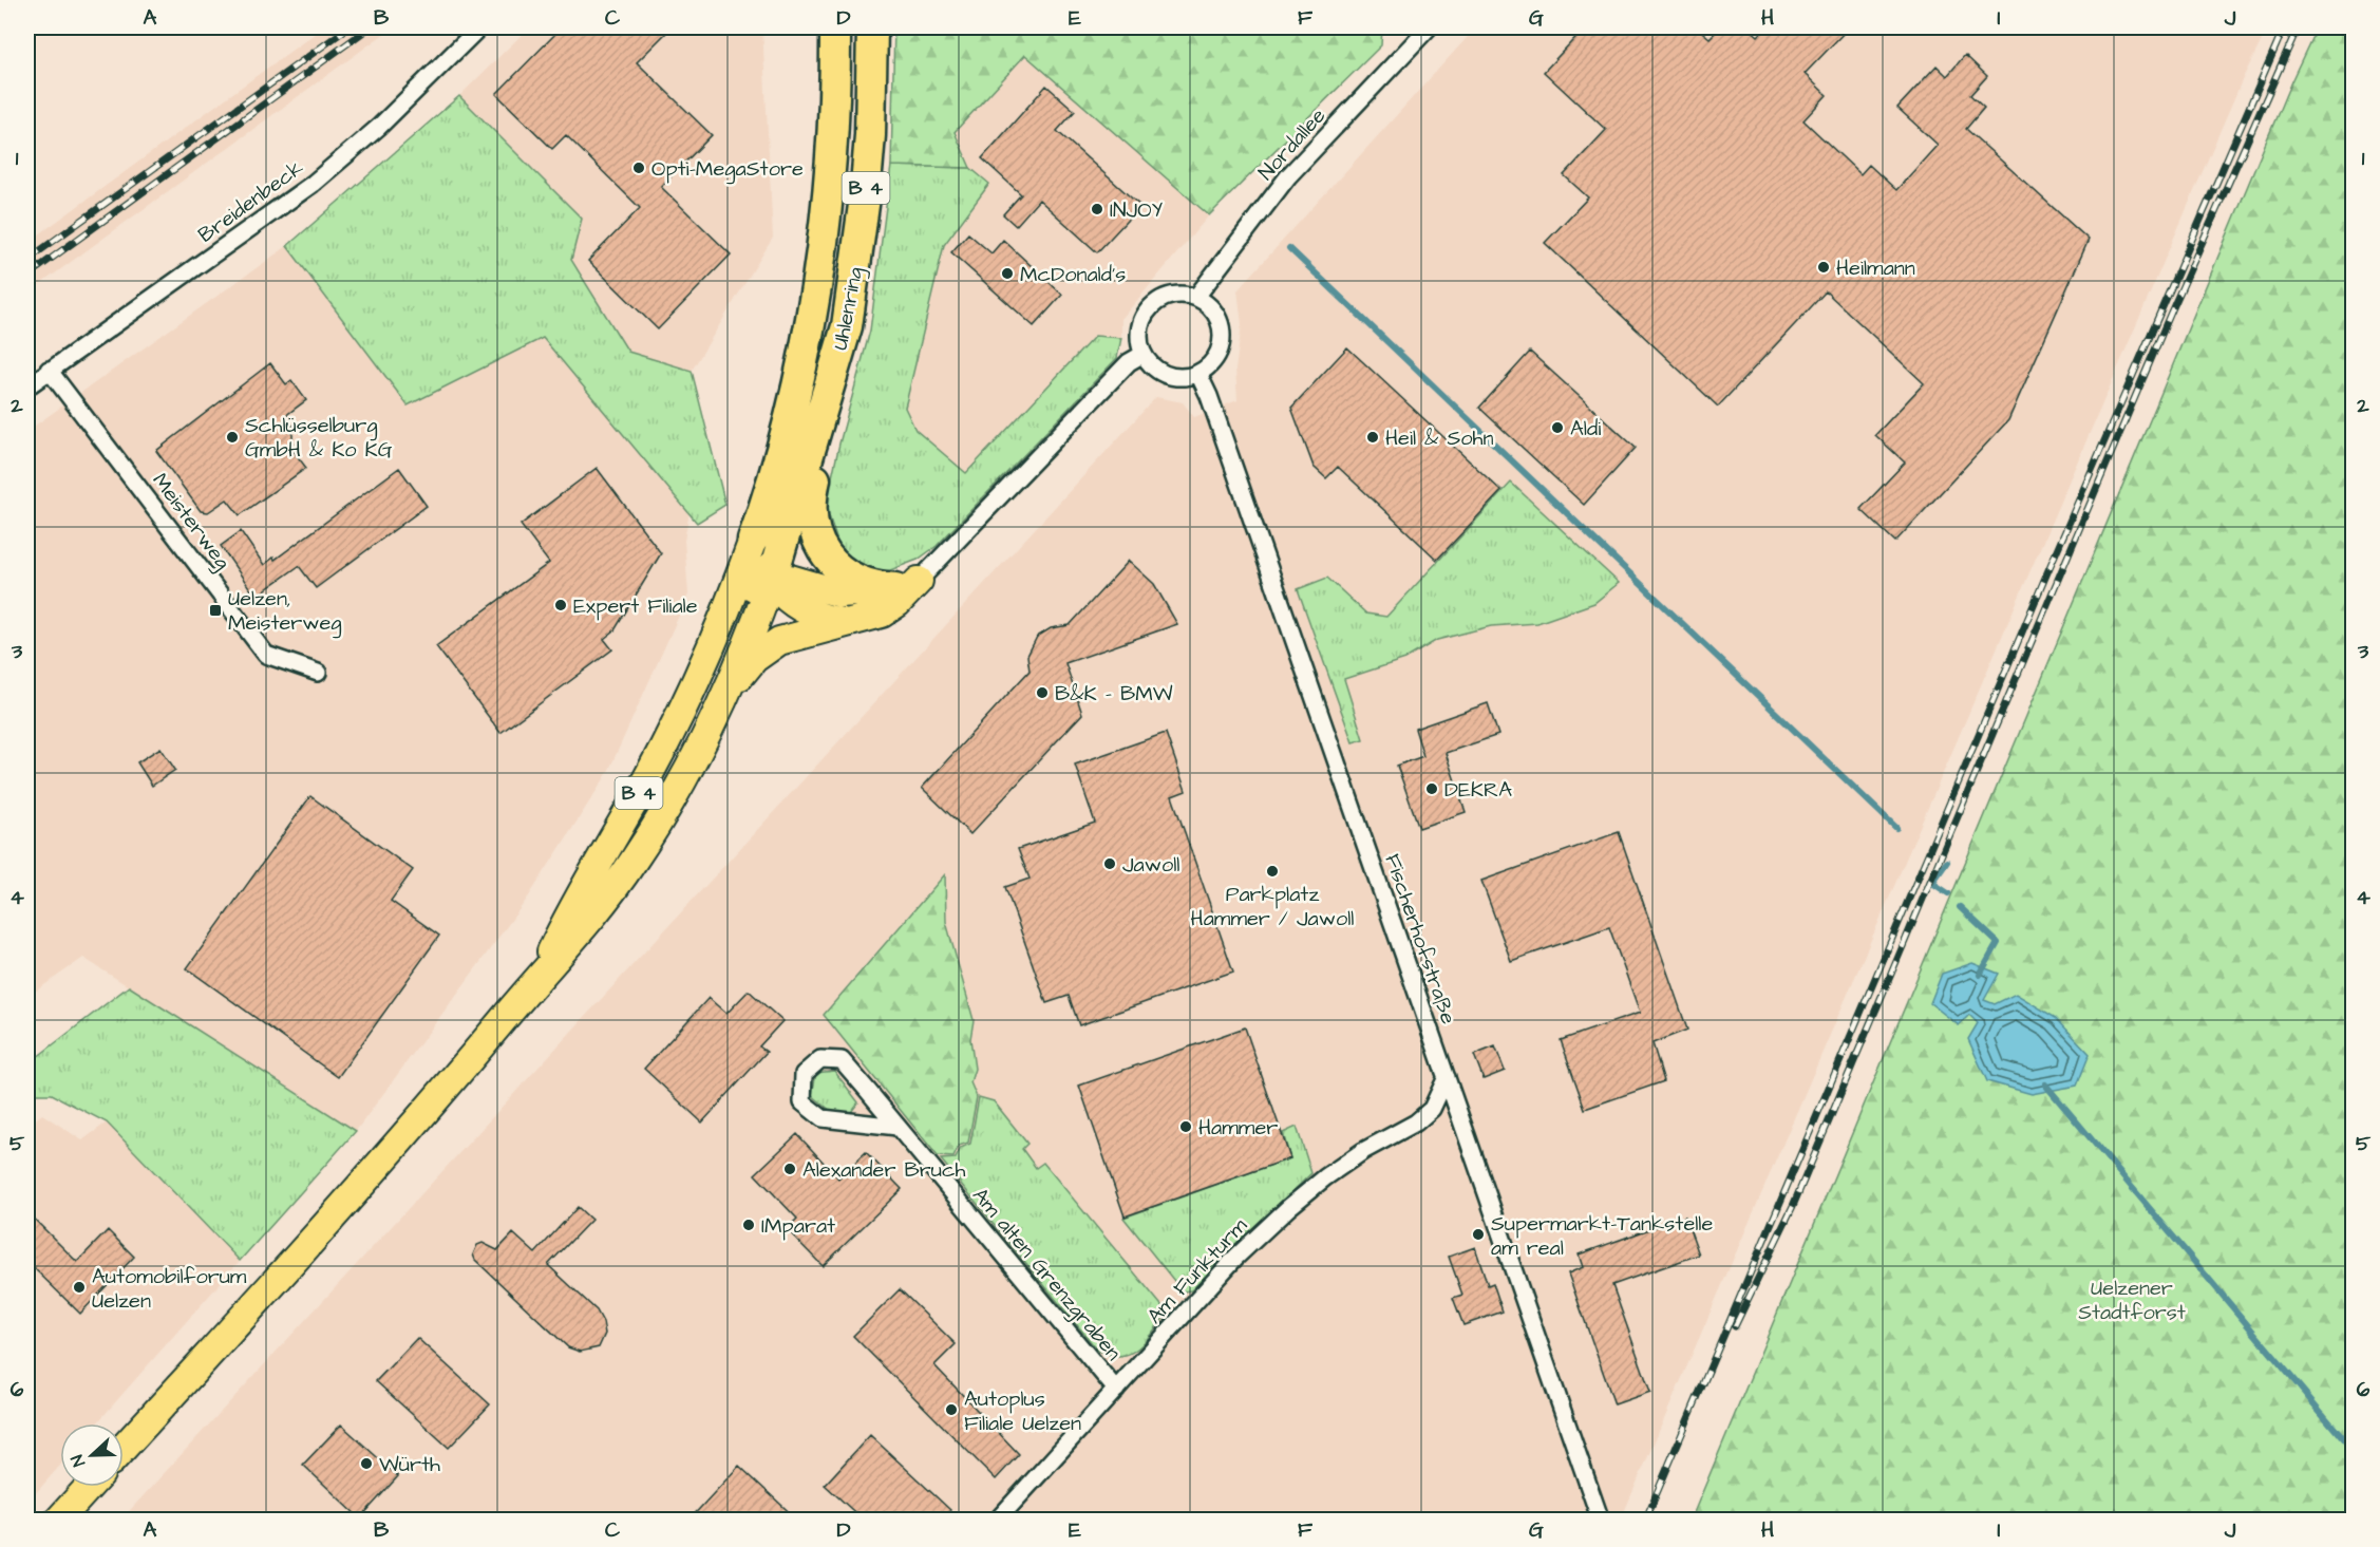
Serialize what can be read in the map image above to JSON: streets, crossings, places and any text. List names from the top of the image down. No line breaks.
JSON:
{"streets":{"highway":["B 4","Uhlenring"],"street":["Nordallee","Breidenbeck","Meisterweg","Fischerhofstraße","Am Funkturm","Am alten Grenzgraben"]},"crossings":[["Nordallee","Fischerhofstraße"],["B 4","Uhlenring"],["Breidenbeck","Meisterweg"],["Fischerhofstraße","Am Funkturm"],["Am Funkturm","Am alten Grenzgraben"]],"parks":["Uelzener Stadtforst"],"places":{"other":["Opti-MegaStore","INJOY","Heilmann","McDonald's","Aldi","Schlüsselburg GmbH & Ko KG","Heil & Sohn","Expert Filiale","B&K - BMW","DEKRA","Jawoll","Parkplatz Hammer / Jawoll","Hammer","Alexander Bruch","IMparat","Supermarkt-Tankstelle am real","Automobilforum Uelzen","Autoplus Filiale Uelzen","Würth"],"transit":["Uelzen, Meisterweg"]},"north":"left","grid":{"columns":["A","B","C","D","E","F","G","H","I","J"],"rows":["1","2","3","4","5","6"]}}
